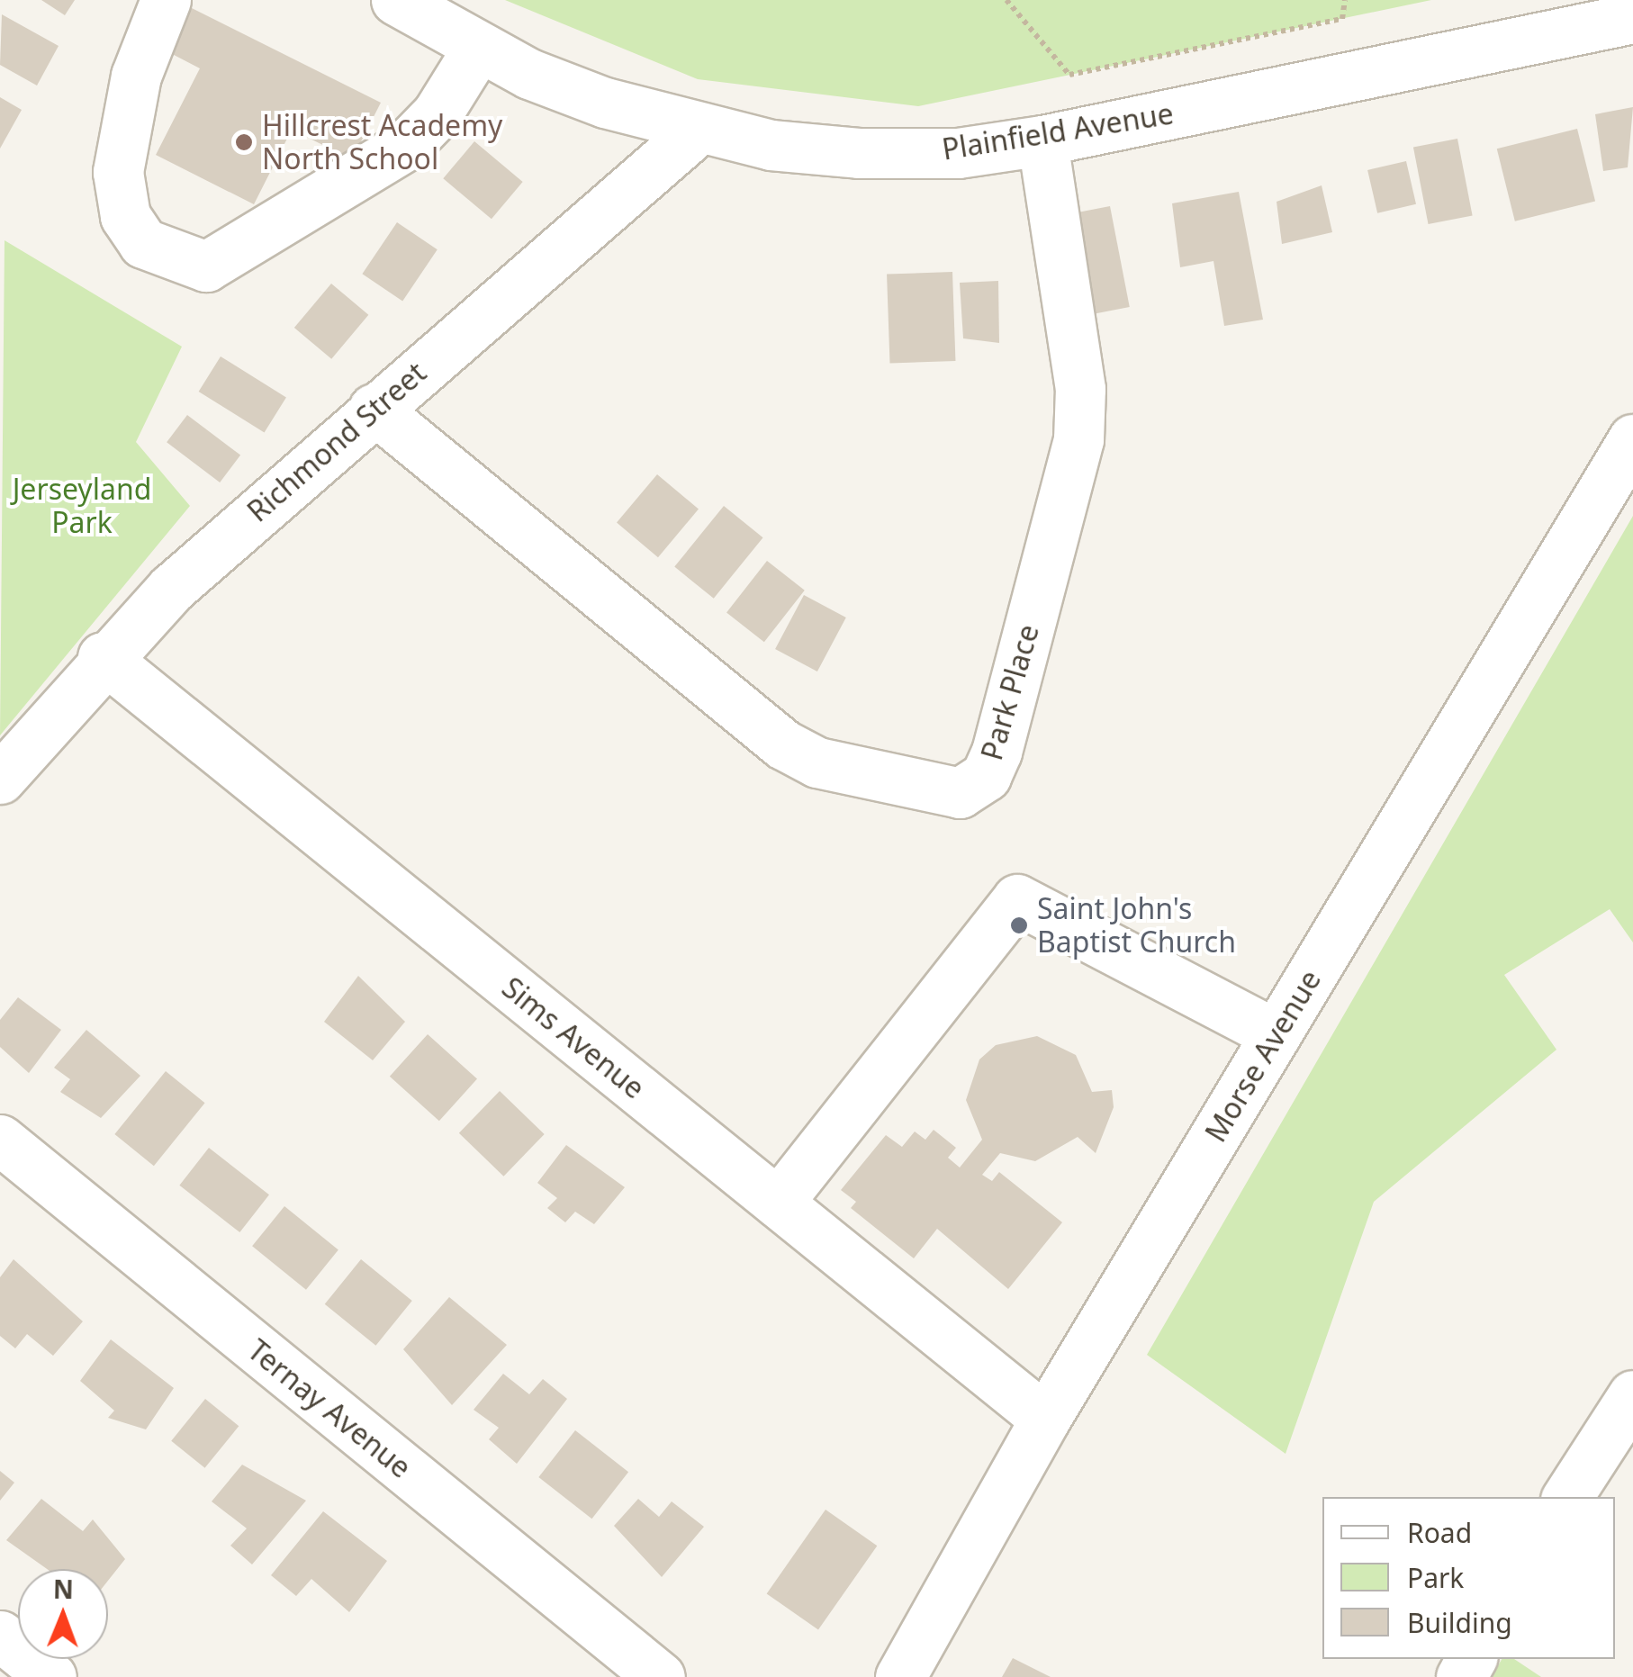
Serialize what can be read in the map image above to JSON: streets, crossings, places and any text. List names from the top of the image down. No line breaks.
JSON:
{"streets":{"street":["Plainfield Avenue","Richmond Street","Park Place","Sims Avenue","Morse Avenue","Ternay Avenue"]},"crossings":[["Plainfield Avenue","Richmond Street"],["Plainfield Avenue","Park Place"],["Richmond Street","Park Place"],["Richmond Street","Sims Avenue"],["Sims Avenue","Morse Avenue"]],"parks":["Jerseyland Park"],"places":["Hillcrest Academy North School","Saint John's Baptist Church"],"legend":["Road","Park","Building"],"north":"top"}
